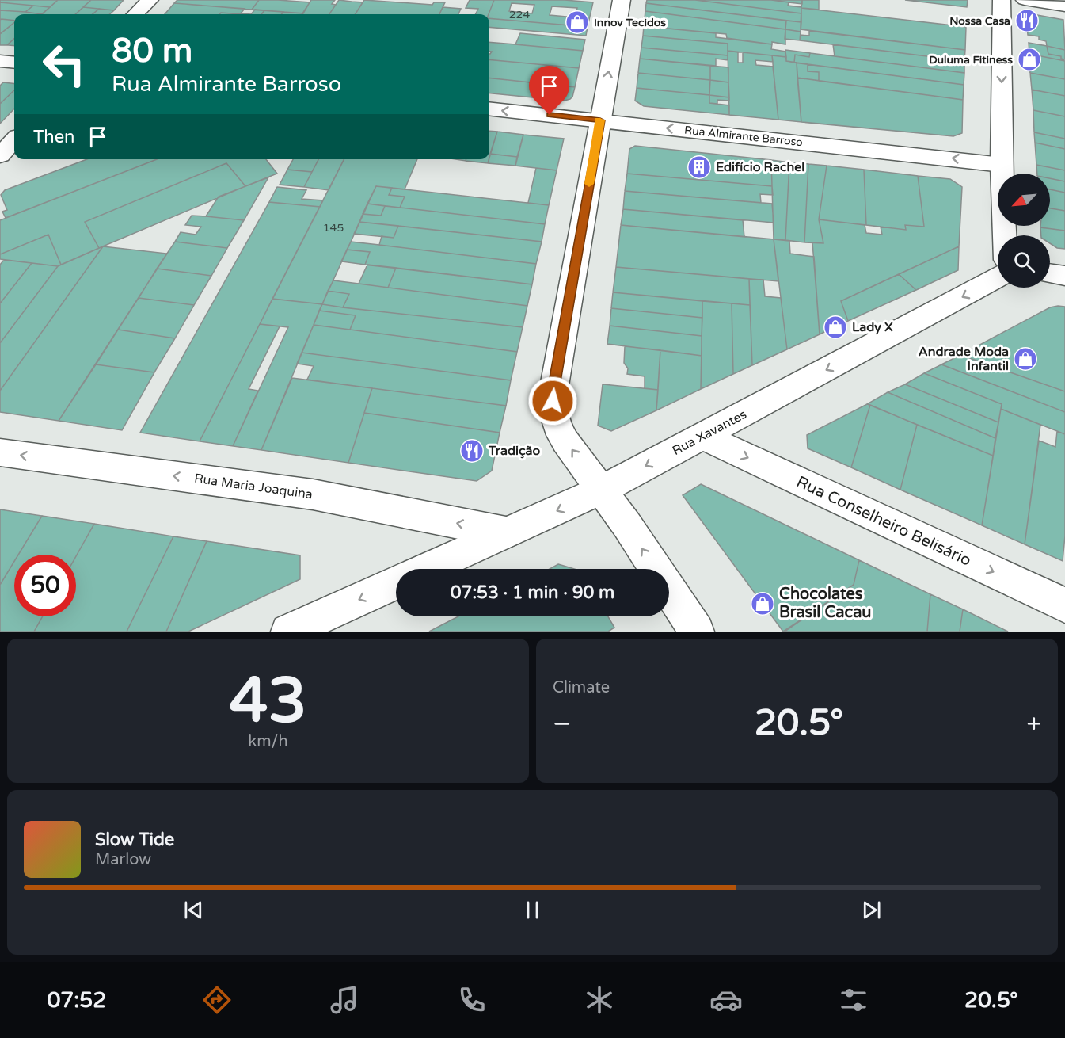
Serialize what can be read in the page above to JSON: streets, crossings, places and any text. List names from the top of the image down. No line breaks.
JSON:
{"streets":{"street":["Rua Almirante Barroso","Rua Xavantes","Rua Maria Joaquina","Rua Conselheiro Belisário"]},"crossings":[["Rua Xavantes","Rua Maria Joaquina"],["Rua Xavantes","Rua Conselheiro Belisário"]],"one_way":["Rua Almirante Barroso","Rua Xavantes","Rua Maria Joaquina","Rua Conselheiro Belisário"],"places":{"restaurant":["Nossa Casa","Tradição"],"shop":["Innov Tecidos","Duluma Fitiness","Lady X","Andrade Moda Infantil","Chocolates Brasil Cacau"],"building":["Edifício Rachel"]},"house_numbers":["224","145"],"north":"bottom left","page":{"turn":["80 m","Rua Almirante Barroso"],"then":"Then","limit":"50","trip":"07:53 · 1 min · 90 m","tile":[["43","km/h"],"Climate"],"heat":["−","20.5°","+"],"song":["Slow Tide","Marlow"],"tabs":["07:52","20.5°"]}}
